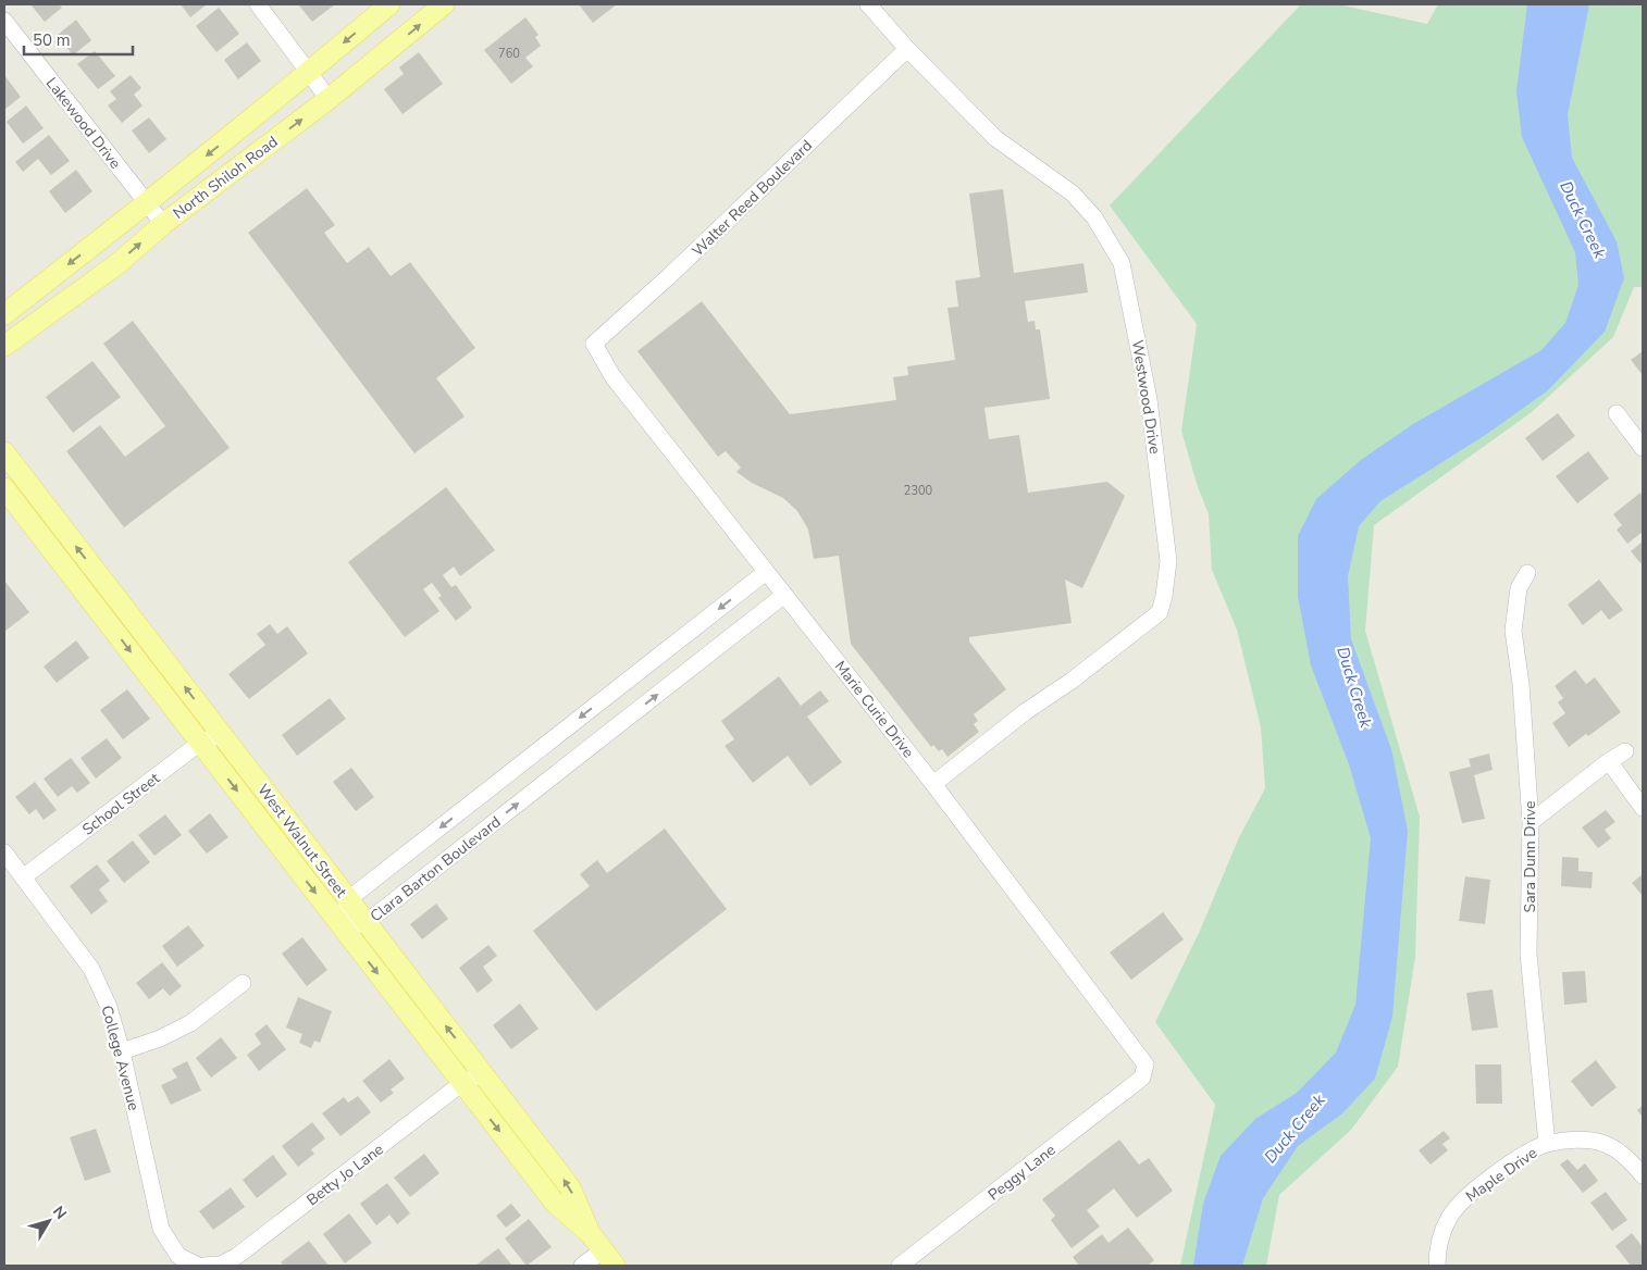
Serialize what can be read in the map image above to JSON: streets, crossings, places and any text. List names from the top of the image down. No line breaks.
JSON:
{"streets":{"main road":["North Shiloh Road","West Walnut Street"],"street":["Lakewood Drive","Walter Reed Boulevard","Westwood Drive","Marie Curie Drive","School Street","Sara Dunn Drive","Clara Barton Boulevard","College Avenue","Peggy Lane","Betty Jo Lane","Maple Drive"]},"crossings":[["Lakewood Drive","North Shiloh Road"],["Walter Reed Boulevard","Westwood Drive"],["Walter Reed Boulevard","Marie Curie Drive"],["Westwood Drive","Marie Curie Drive"],["Marie Curie Drive","Clara Barton Boulevard"],["Marie Curie Drive","Peggy Lane"],["School Street","West Walnut Street"],["School Street","College Avenue"],["West Walnut Street","Clara Barton Boulevard"],["West Walnut Street","Betty Jo Lane"],["Sara Dunn Drive","Maple Drive"]],"water":["Duck Creek"],"house_numbers":["760","2300"],"scale_bar":"50 m","north":"top right"}
